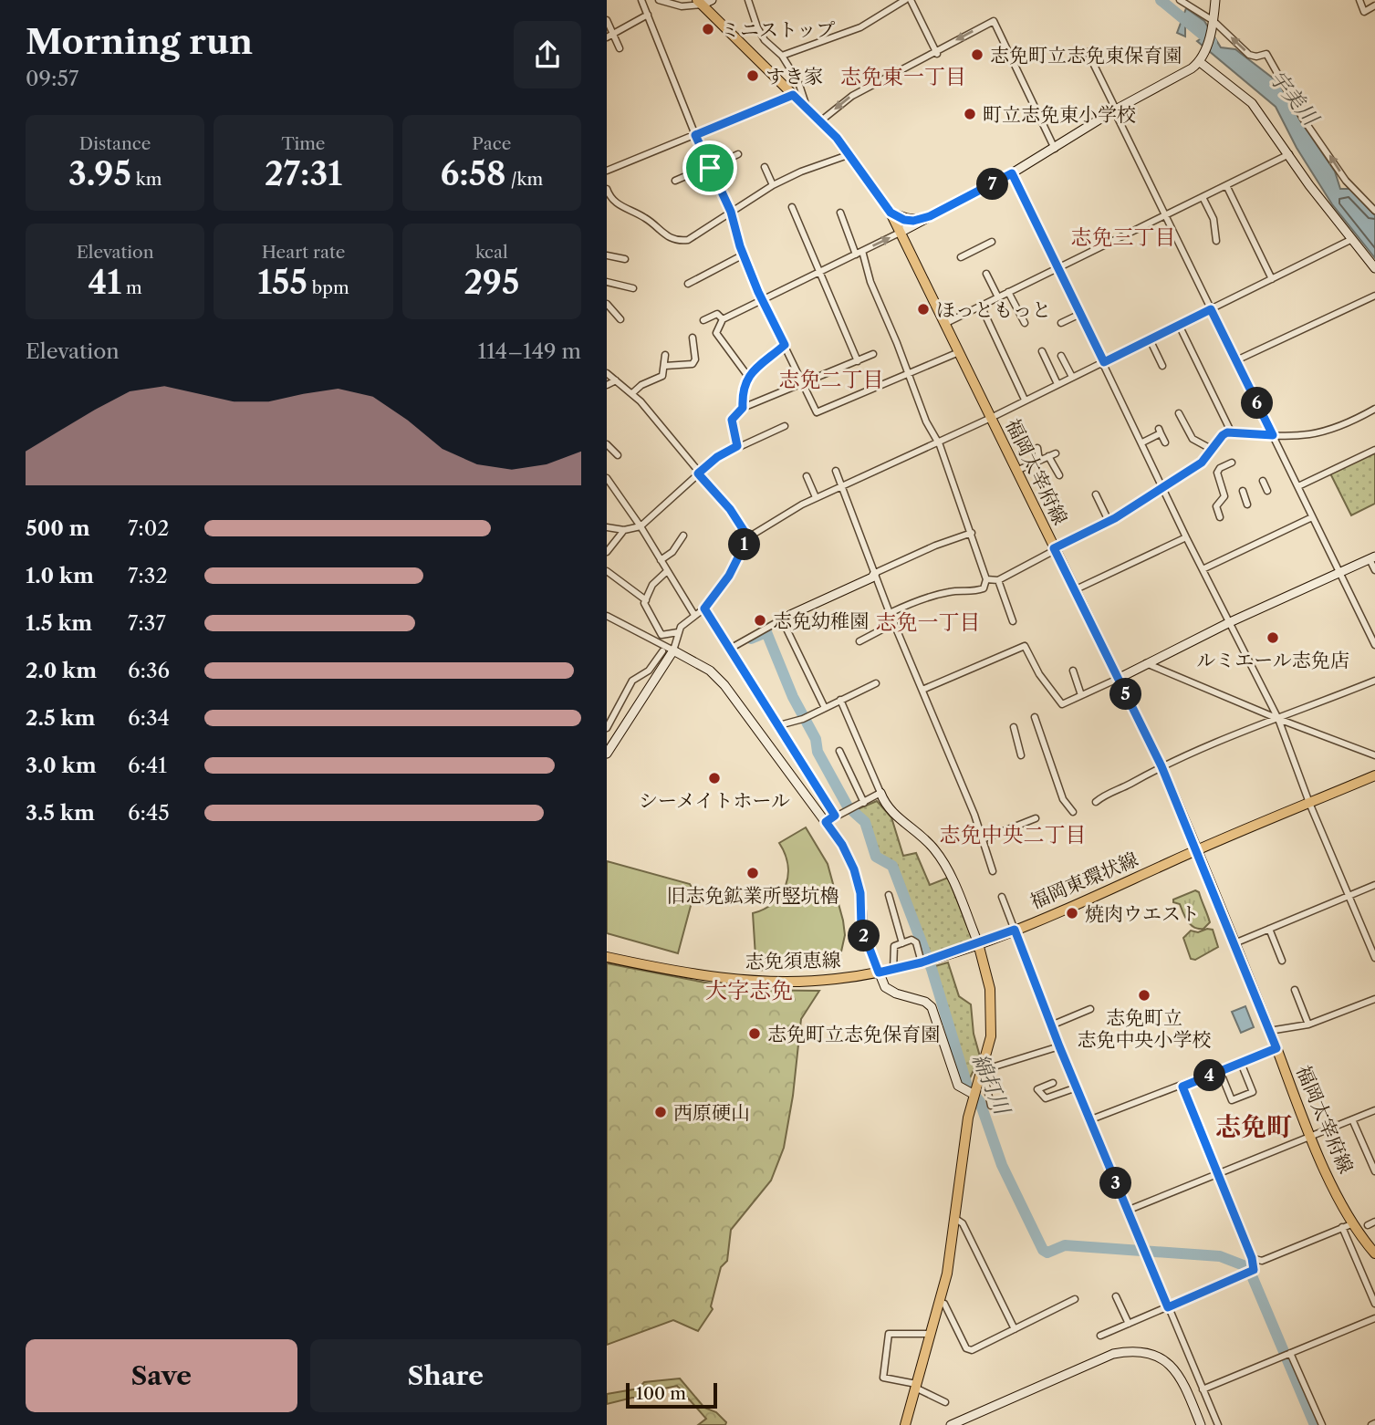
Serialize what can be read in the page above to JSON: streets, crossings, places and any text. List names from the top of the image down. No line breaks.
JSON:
{"streets":{"main road":["福岡太宰府線","福岡東環状線","志免須恵線"]},"crossings":[["福岡太宰府線","福岡東環状線"],["福岡東環状線","志免須恵線"]],"districts":["志免東一丁目","志免三丁目","志免二丁目","志免一丁目","志免中央二丁目","大字志免","志免町"],"water":["宇美川","綿打川"],"places":["ミニストップ","志免町立志免東保育園","すき家","町立志免東小学校","ほっともっと","志免幼稚園","ルミエール志免店","シーメイトホール","旧志免鉱業所竪坑櫓","焼肉ウエスト","志免町立 志免中央小学校","志免町立志免保育園","西原硬山"],"scale_bar":"100 m","page":{"heading":["Morning run","09:57"],"stats":[["Distance","3.95 km"],["Time","27:31"],["Pace","6:58 /km"],["Elevation","41 m"],["Heart rate","155 bpm"],["kcal","295"]],"pins":["7","6","1","5","2","4","3"],"chart":["Elevation","114–149 m"],"list":[{"name":"500 m","note":"7:02"},{"name":"1.0 km","note":"7:32"},{"name":"1.5 km","note":"7:37"},{"name":"2.0 km","note":"6:36"},{"name":"2.5 km","note":"6:34"},{"name":"3.0 km","note":"6:41"},{"name":"3.5 km","note":"6:45"}],"buttons":["Save","Share"],"scale":"100 m"}}
